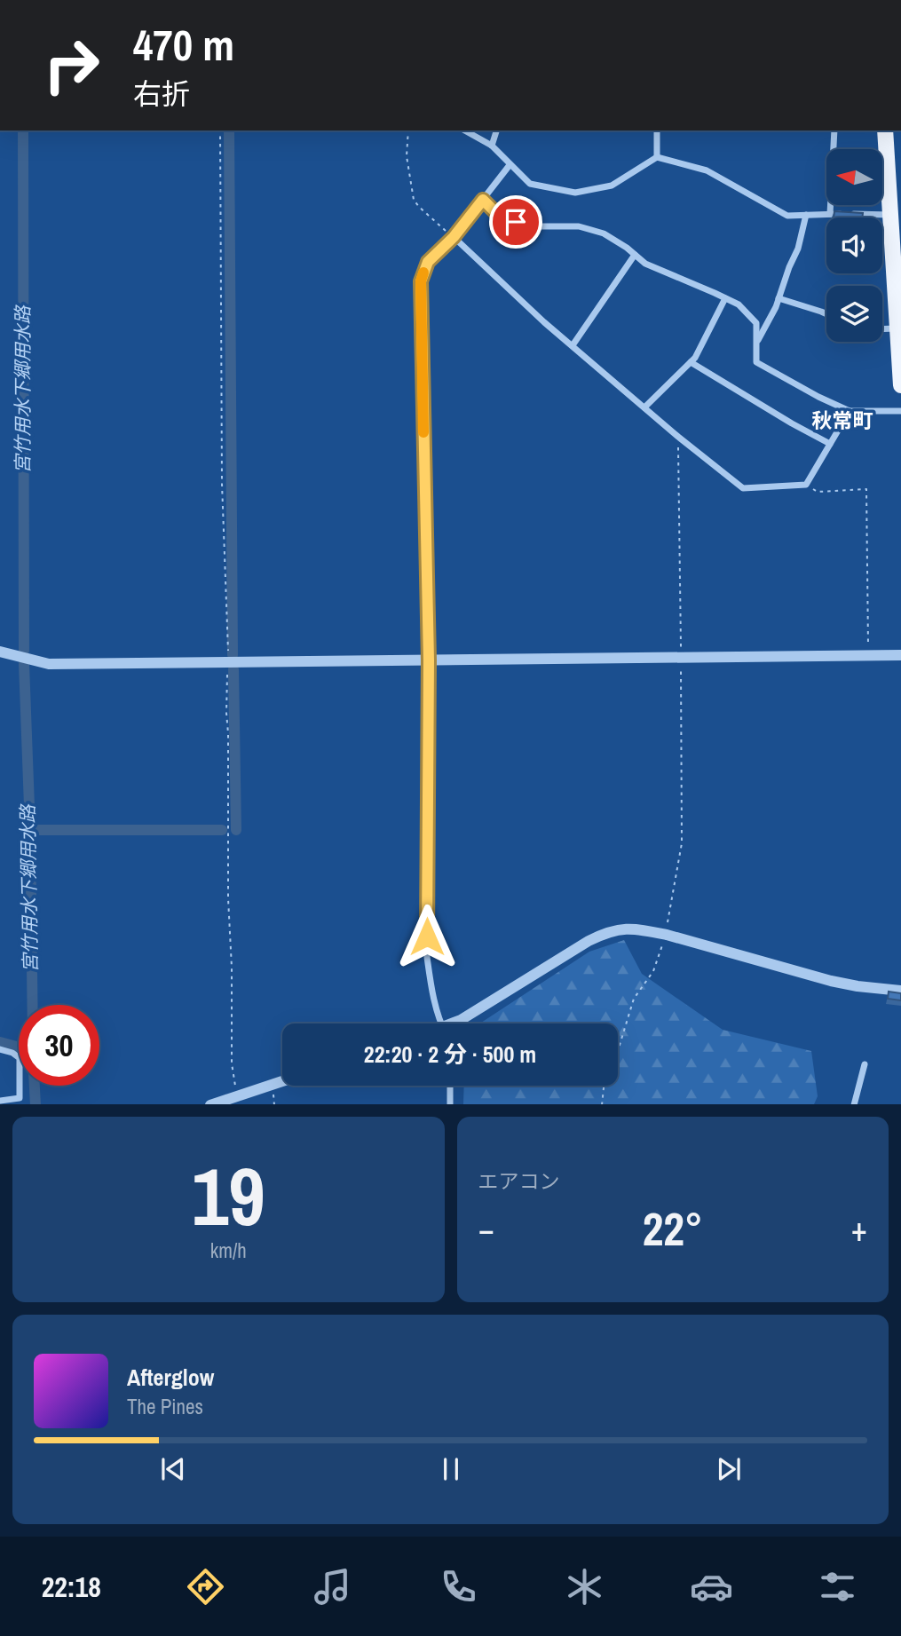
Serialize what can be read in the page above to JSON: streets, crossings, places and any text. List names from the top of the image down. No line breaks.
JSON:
{"districts":["秋常町"],"water":["宮竹用水下郷用水路"],"north":"left","page":{"turn":["470 m","右折"],"limit":"30","trip":"22:20 · 2 分 · 500 m","tile":[["19","km/h"],"エアコン"],"heat":["−","22°","+"],"song":["Afterglow","The Pines"],"tabs":"22:18"}}
